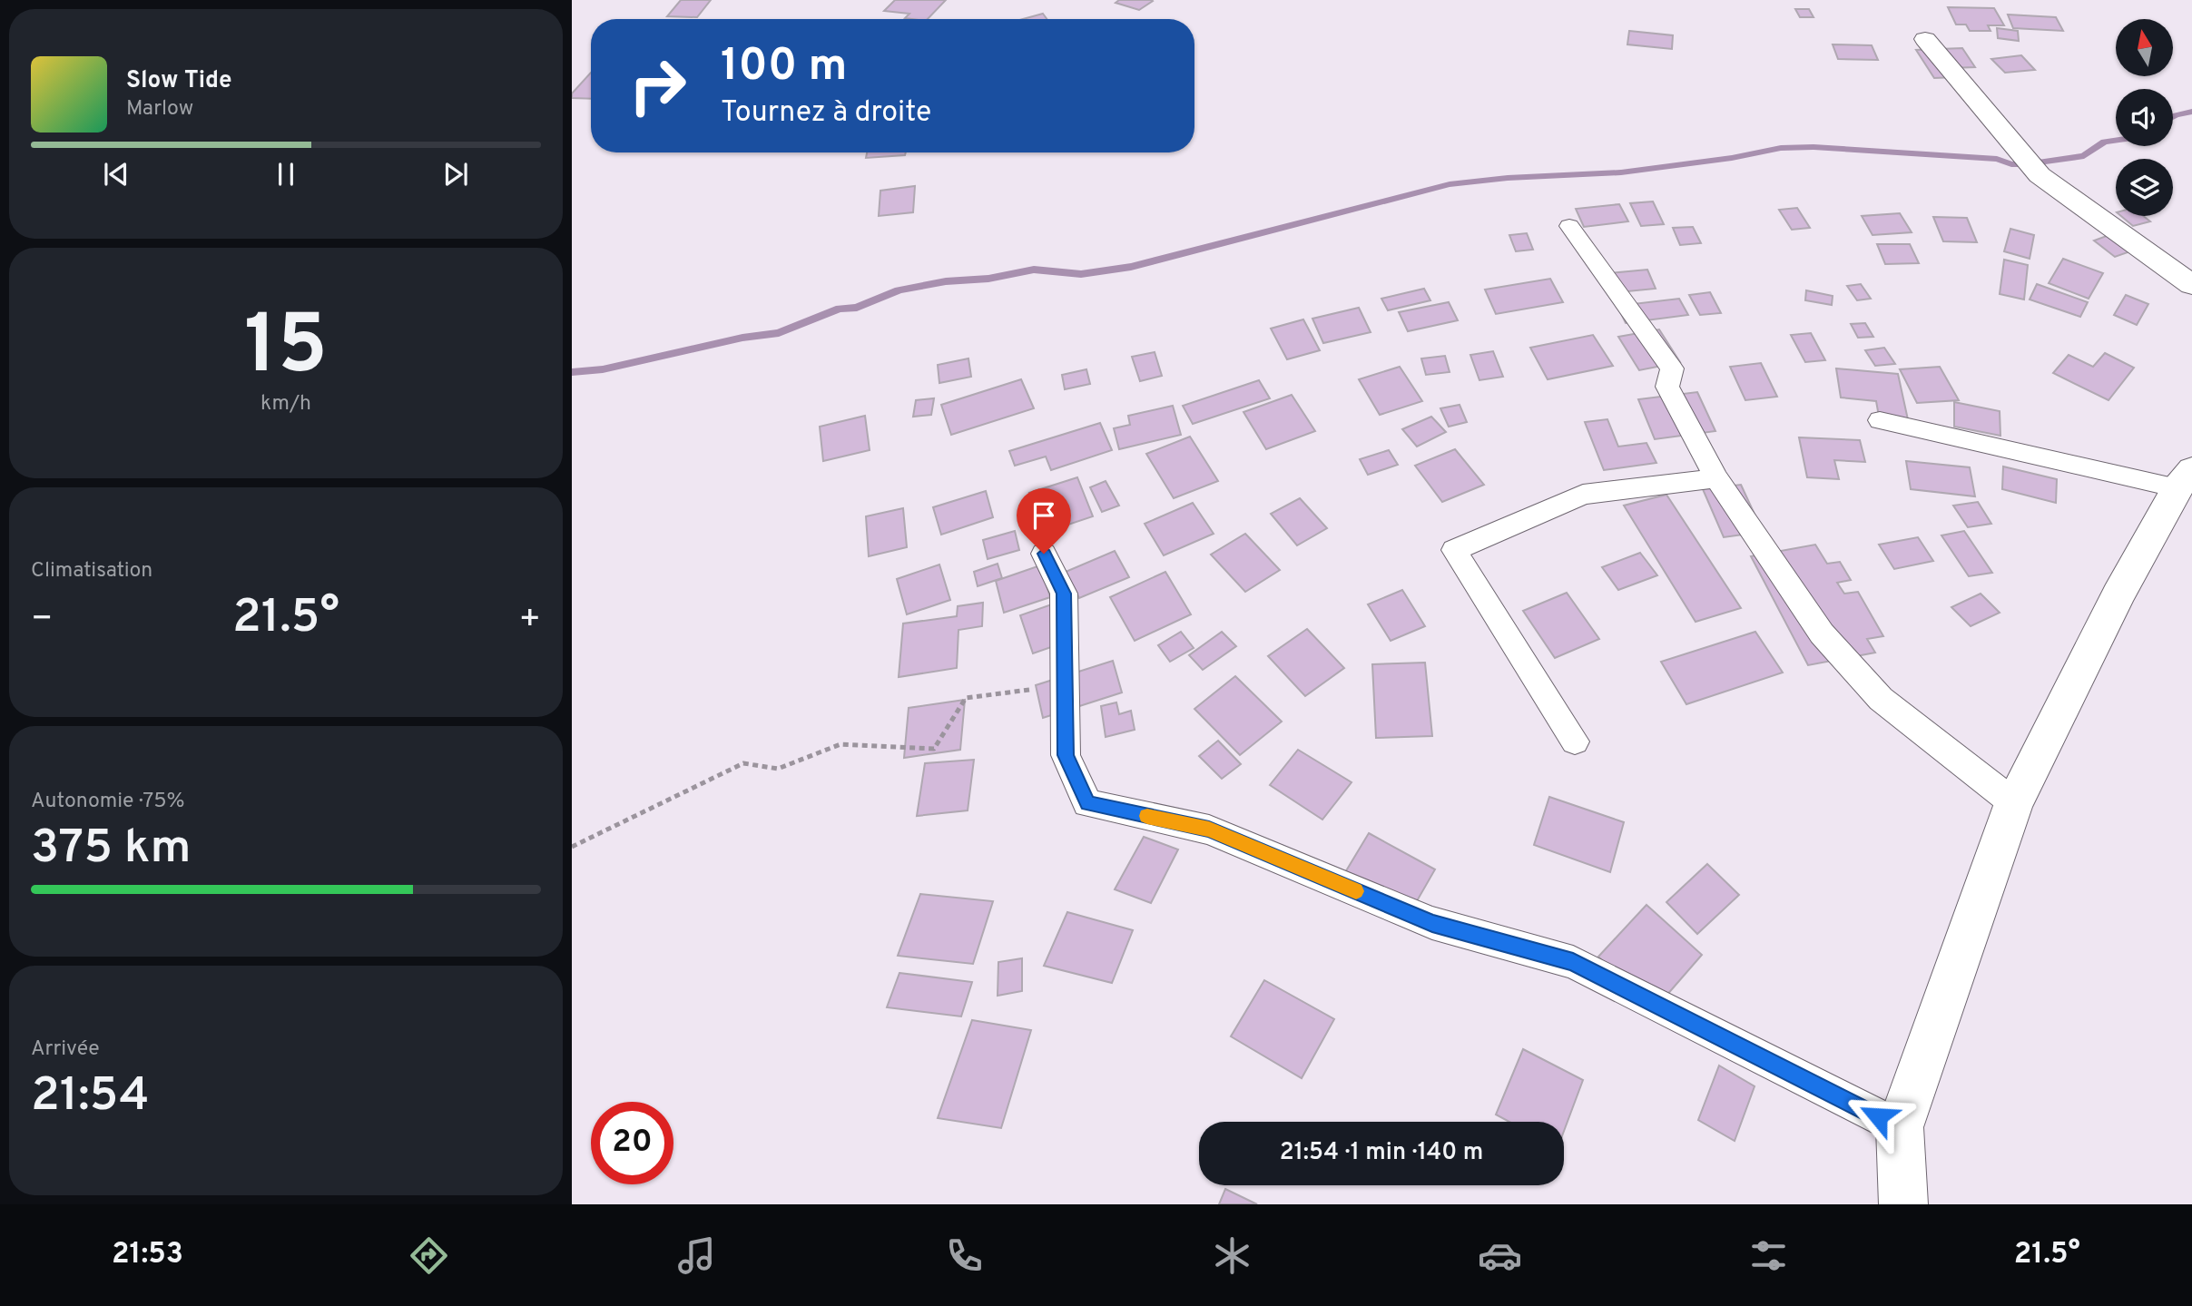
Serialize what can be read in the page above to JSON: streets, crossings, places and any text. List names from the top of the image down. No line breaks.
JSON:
{"north":"top","page":{"turn":["100 m","Tournez à droite"],"song":["Slow Tide","Marlow"],"tile":[["15","km/h"],"Climatisation",["Autonomie · 75%","375 km"],["Arrivée","21:54"]],"heat":["−","21.5°","+"],"limit":"20","trip":"21:54 · 1 min · 140 m","tabs":["21:53","21.5°"]}}
